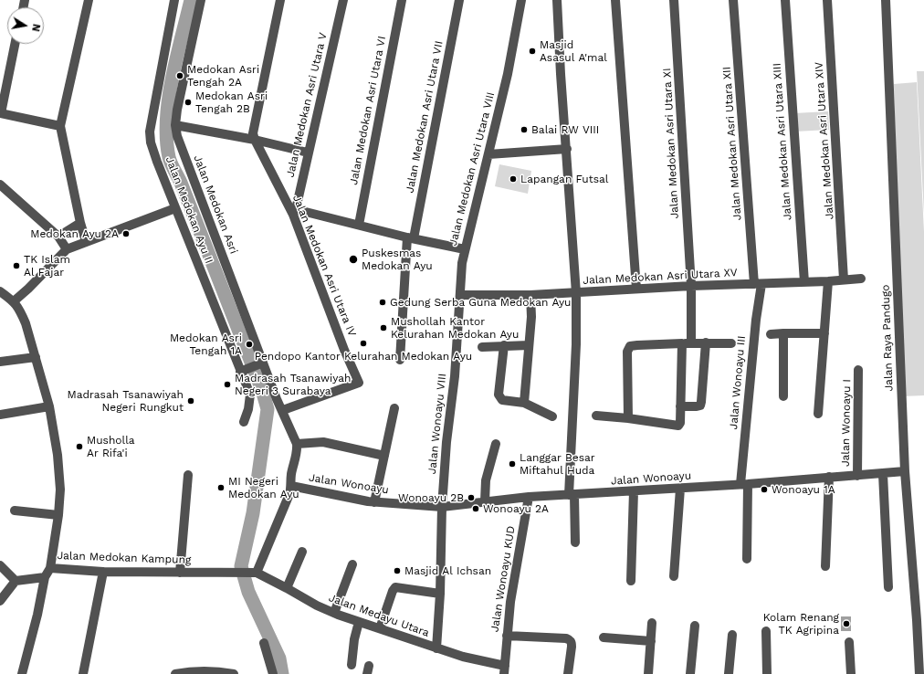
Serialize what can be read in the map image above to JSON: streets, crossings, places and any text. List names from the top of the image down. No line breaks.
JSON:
{"streets":{"street":["Jalan Medokan Asri Utara V","Jalan Medokan Asri Utara VI","Jalan Medokan Asri Utara VII","Jalan Medokan Asri Utara XIV","Jalan Medokan Asri Utara XIII","Jalan Medokan Asri Utara XI","Jalan Medokan Asri Utara XII","Jalan Medokan Asri Utara VIII","Jalan Medokan Asri","Jalan Medokan Ayu II","Jalan Medokan Asri Utara IV","Jalan Medokan Asri Utara XV","Jalan Raya Pandugo","Jalan Wonoayu III","Jalan Wonoayu I","Jalan Wonoayu VIII","Jalan Wonoayu","Jalan Medokan Kampung","Jalan Wonoayu KUD","Jalan Medayu Utara"]},"crossings":[["Jalan Medokan Asri Utara V","Jalan Medokan Asri Utara IV"],["Jalan Medokan Asri Utara XIV","Jalan Medokan Asri Utara XV"],["Jalan Medokan Asri Utara XIII","Jalan Medokan Asri Utara XV"],["Jalan Medokan Asri Utara XI","Jalan Medokan Asri Utara XV"],["Jalan Medokan Asri Utara XII","Jalan Medokan Asri Utara XV"],["Jalan Medokan Asri Utara XII","Jalan Wonoayu III"],["Jalan Medokan Asri Utara VIII","Jalan Medokan Asri Utara XV"],["Jalan Medokan Asri Utara VIII","Jalan Wonoayu VIII"],["Jalan Medokan Asri","Jalan Medokan Asri Utara IV"],["Jalan Medokan Asri Utara XV","Jalan Wonoayu III"],["Jalan Raya Pandugo","Jalan Wonoayu"],["Jalan Wonoayu III","Jalan Wonoayu"],["Jalan Wonoayu I","Jalan Wonoayu"],["Jalan Wonoayu VIII","Jalan Wonoayu"],["Jalan Wonoayu VIII","Jalan Medayu Utara"],["Jalan Wonoayu","Jalan Wonoayu KUD"],["Jalan Medokan Kampung","Jalan Medayu Utara"],["Jalan Wonoayu KUD","Jalan Medayu Utara"]],"places":["Masjid Asasul A'mal","Medokan Asri Tengah 2A","Medokan Asri Tengah 2B","Balai RW VIII","Lapangan Futsal","Medokan Ayu 2A","Puskesmas Medokan Ayu","TK Islam Al Fajar","Gedung Serba Guna Medokan Ayu","Mushollah Kantor Kelurahan Medokan Ayu","Pendopo Kantor Kelurahan Medokan Ayu","Medokan Asri Tengah 1A","Madrasah Tsanawiyah Negeri 3 Surabaya","Madrasah Tsanawiyah Negeri Rungkut","Musholla Ar Rifa'i","Langgar Besar Miftahul Huda","MI Negeri Medokan Ayu","Wonoayu 1A","Wonoayu 2B","Wonoayu 2A","Masjid Al Ichsan","Kolam Renang TK Agripina"],"north":"right"}
